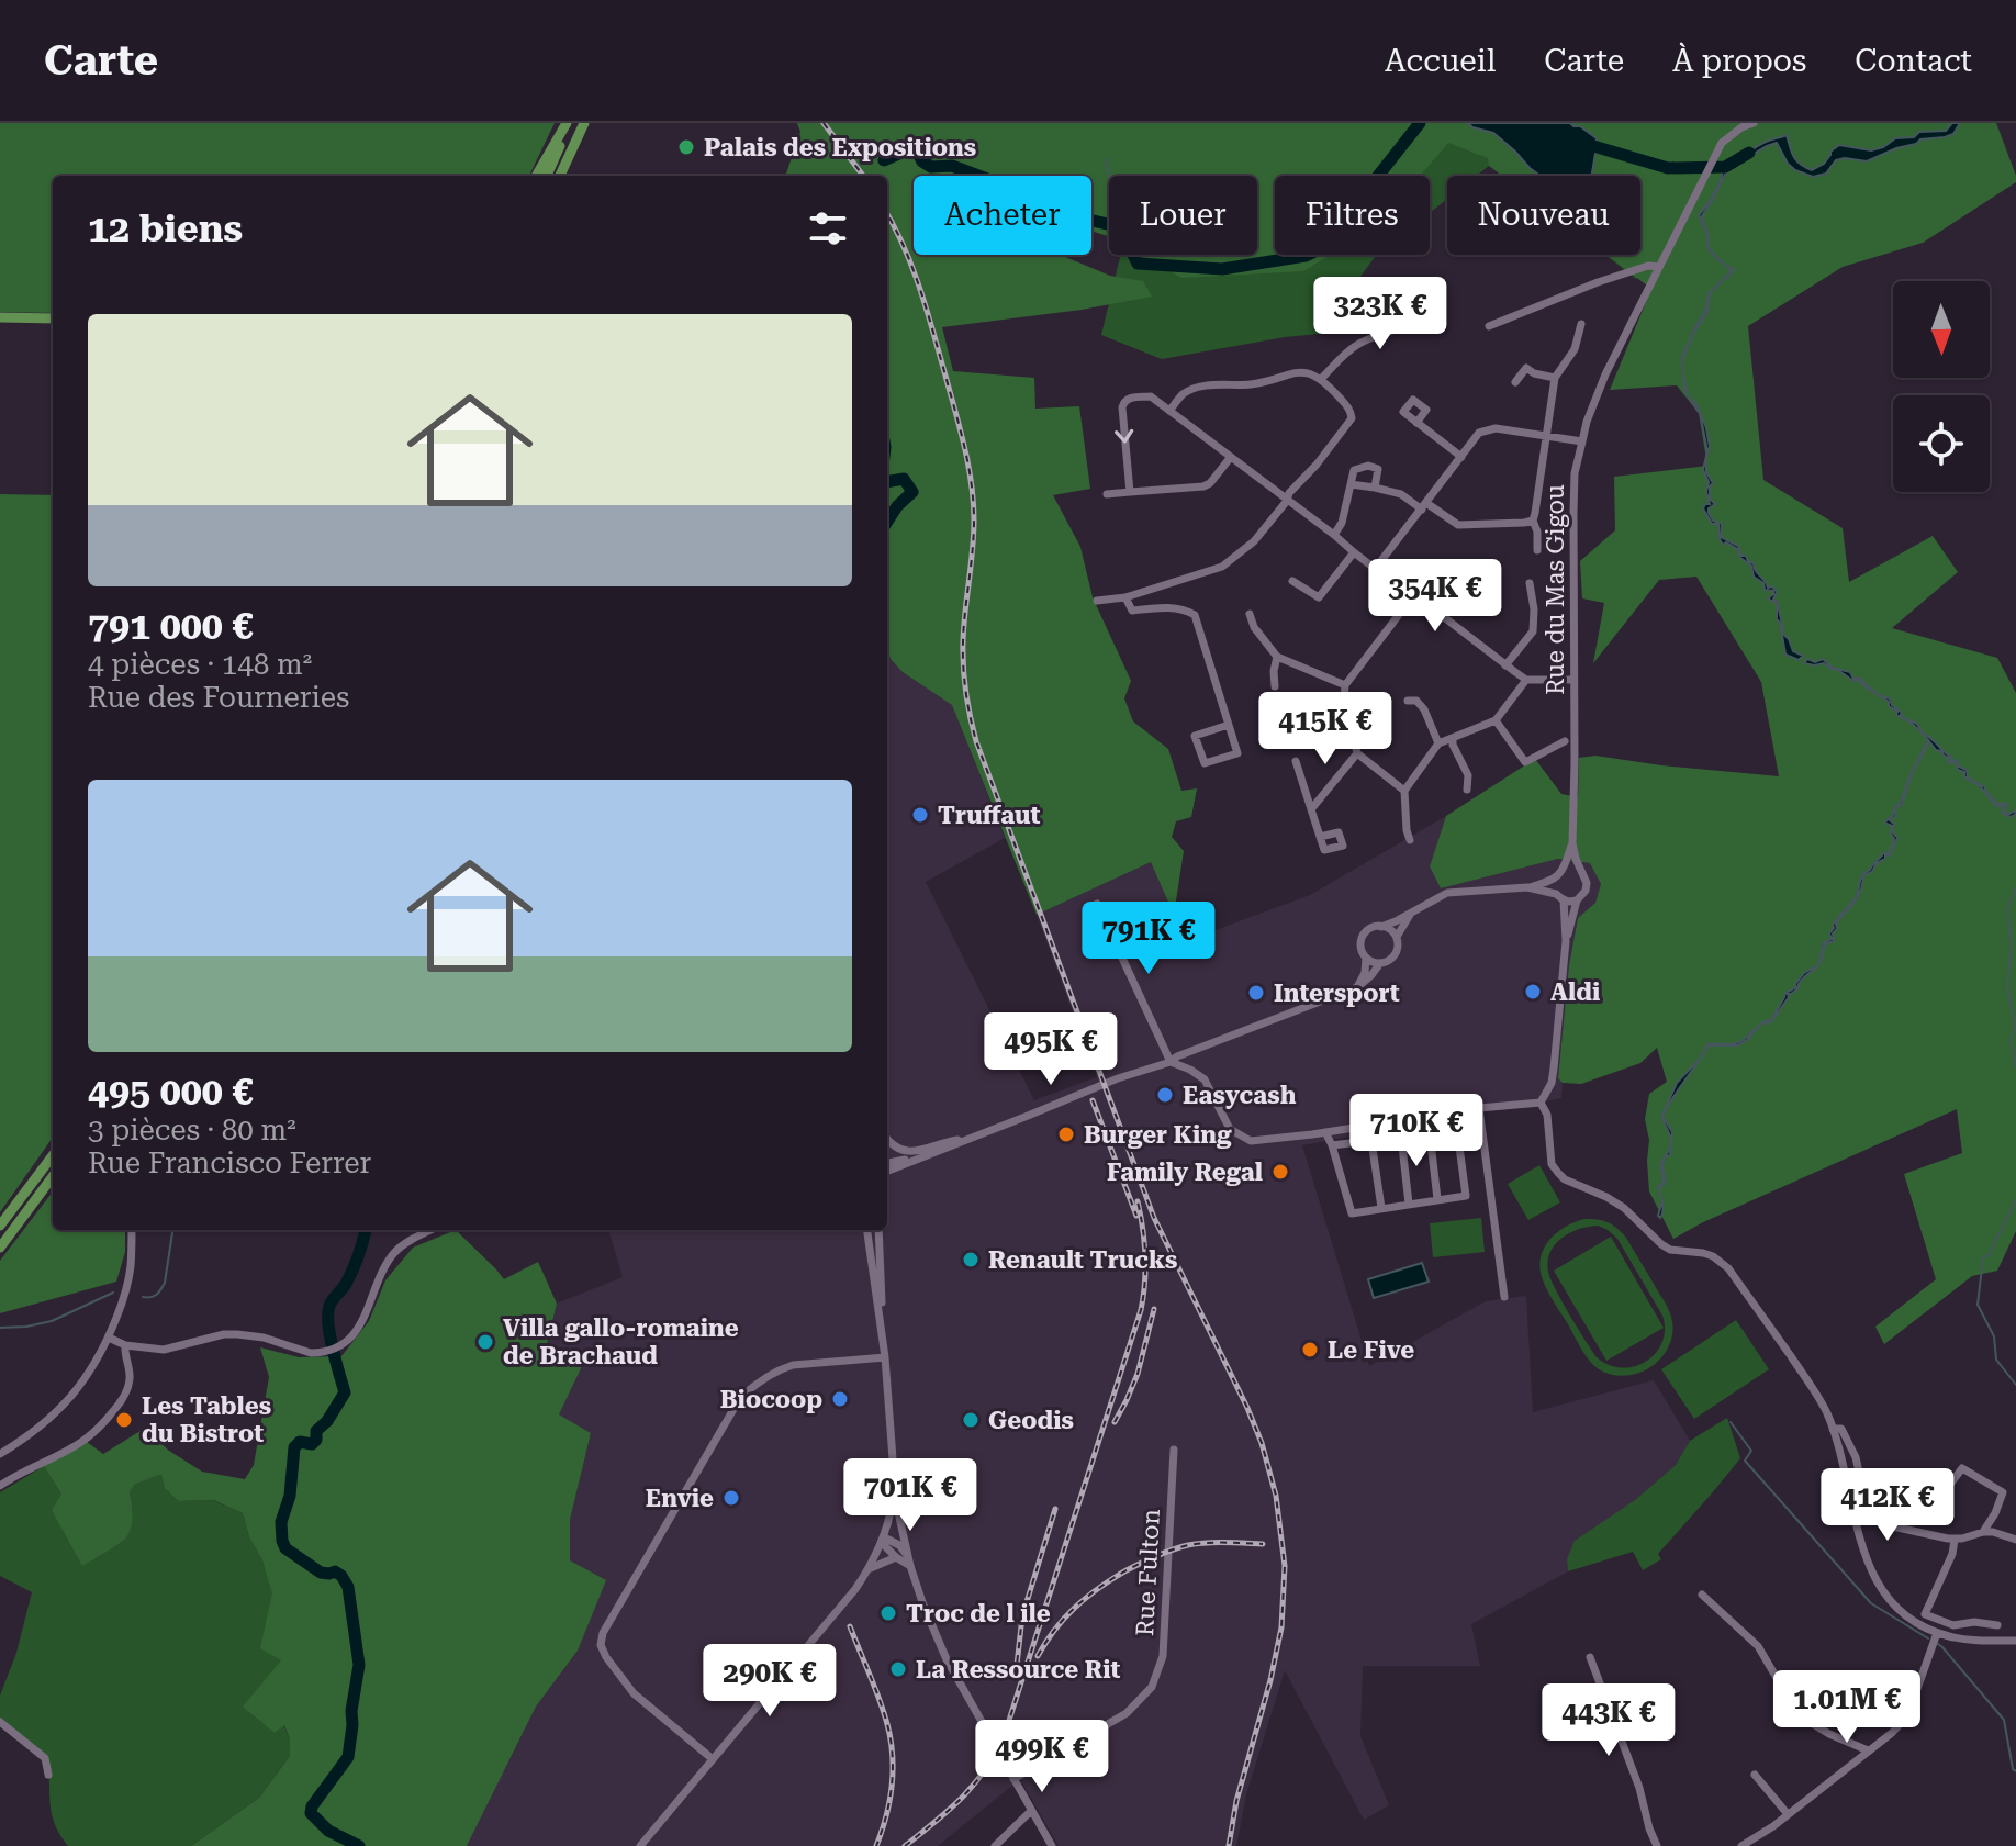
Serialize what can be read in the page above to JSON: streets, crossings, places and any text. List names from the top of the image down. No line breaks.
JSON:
{"streets":{"street":["Rue du Mas Gigou","Rue Fulton"]},"places":["Palais des Expositions","Truffaut","Aldi","Intersport","Easycash","Burger King","Family Regal","Renault Trucks","Villa gallo-romaine de Brachaud","Le Five","Biocoop","Les Tables du Bistrot","Geodis","Envie","Troc de l ile","La Ressource Rit"],"north":"bottom","page":{"header":"Carte","nav":["Accueil","Carte","À propos","Contact"],"chip":["Acheter","Louer","Filtres","Nouveau"],"heading":"12 biens","price":["323K €","354K €","415K €","791K €","495K €","710K €","701K €","412K €","290K €","1.01M €","443K €","499K €"],"list":[{"name":"791 000 €","note":"4 pièces · 148 m² · Rue des Fourneries"},{"name":"495 000 €","note":"3 pièces · 80 m² · Rue Francisco Ferrer"}]}}
